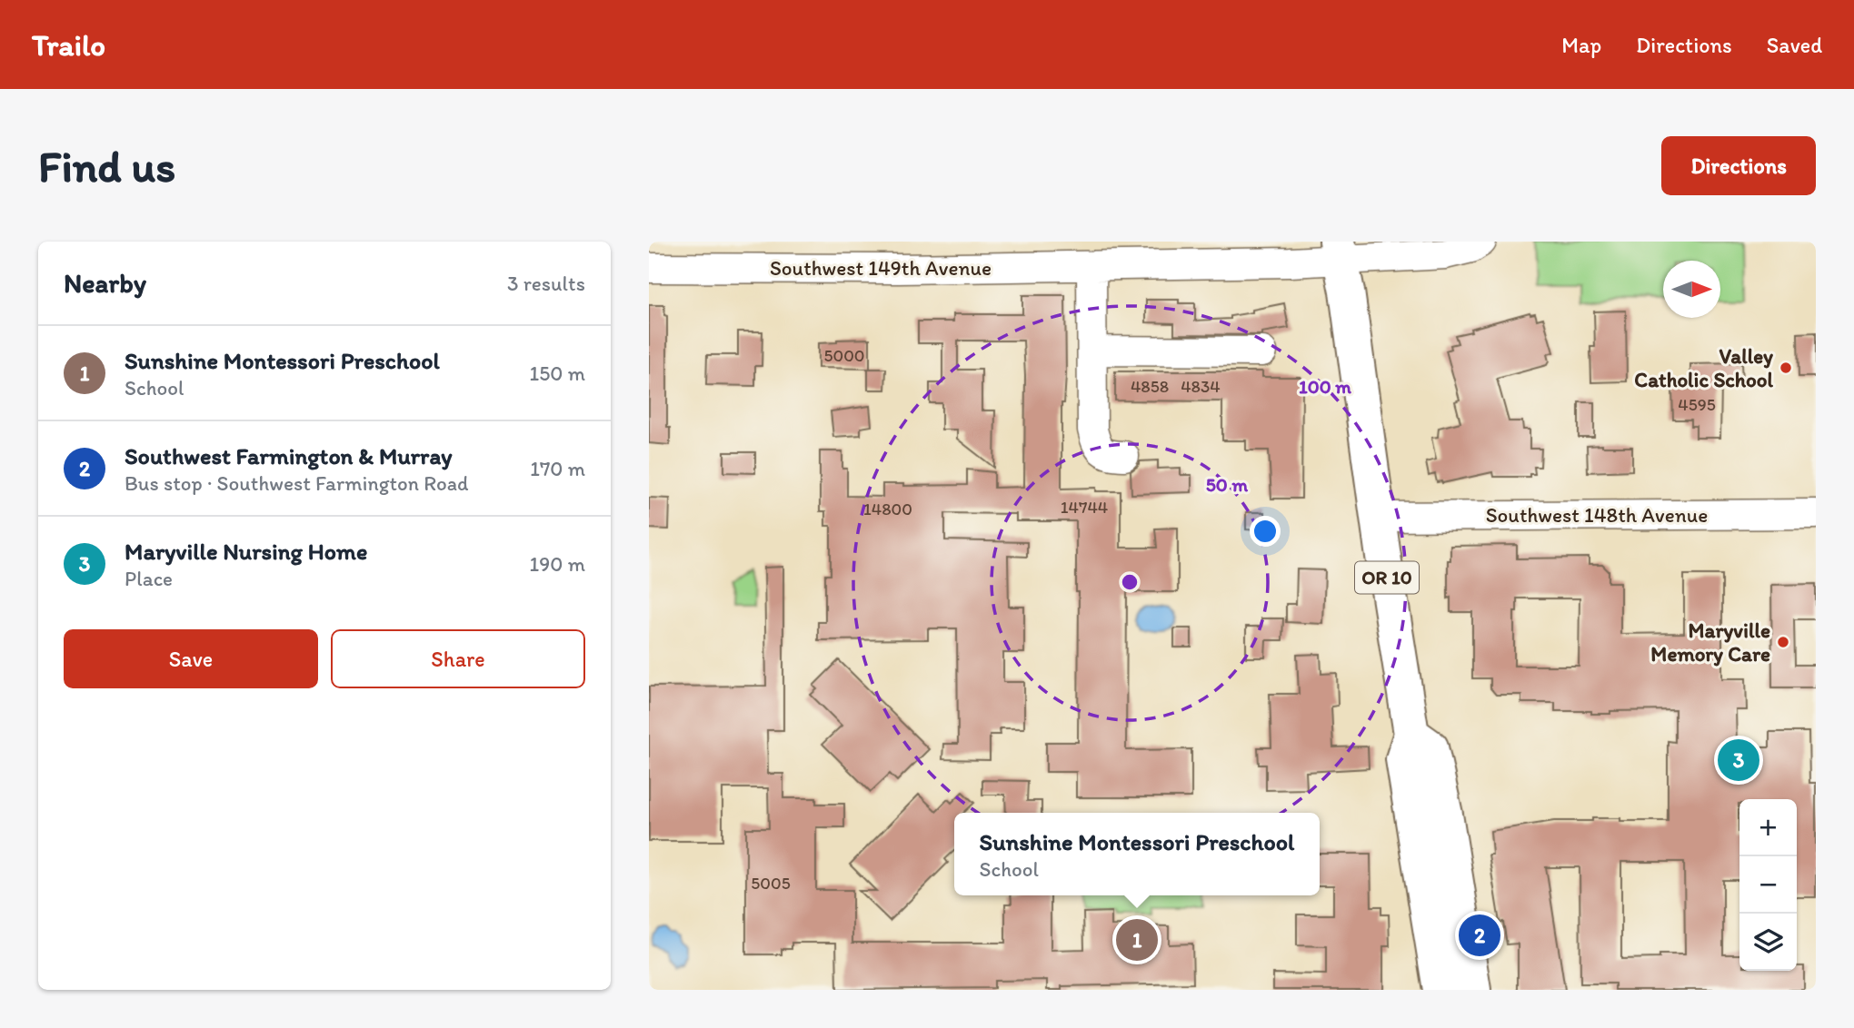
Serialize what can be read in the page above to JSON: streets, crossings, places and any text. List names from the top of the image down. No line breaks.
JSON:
{"streets":{"main road":["OR 10"],"street":["Southwest 149th Avenue","Southwest 148th Avenue"]},"crossings":[["Southwest 149th Avenue","OR 10"],["Southwest 148th Avenue","OR 10"]],"places":["Valley Catholic School","Maryville Memory Care"],"house_numbers":["5000","4858","4834","4595","14744","14800","5005"],"north":"right","page":{"header":"Trailo","nav":["Map","Directions","Saved"],"buttons":["Directions",["Save","Share"]],"title":"Find us","heading":["Nearby","3 results"],"list":[{"mark":"1","name":"Sunshine Montessori Preschool","note":"School","value":"150 m"},{"mark":"2","name":"Southwest Farmington & Murray","note":"Bus stop · Southwest Farmington Road","value":"170 m"},{"mark":"3","name":"Maryville Nursing Home","note":"Place","value":"190 m"}],"pins":["3","2","1"],"map_buttons":["+","−"],"popup":["Sunshine Montessori Preschool","School"]},"rings":["100 m","50 m"]}
